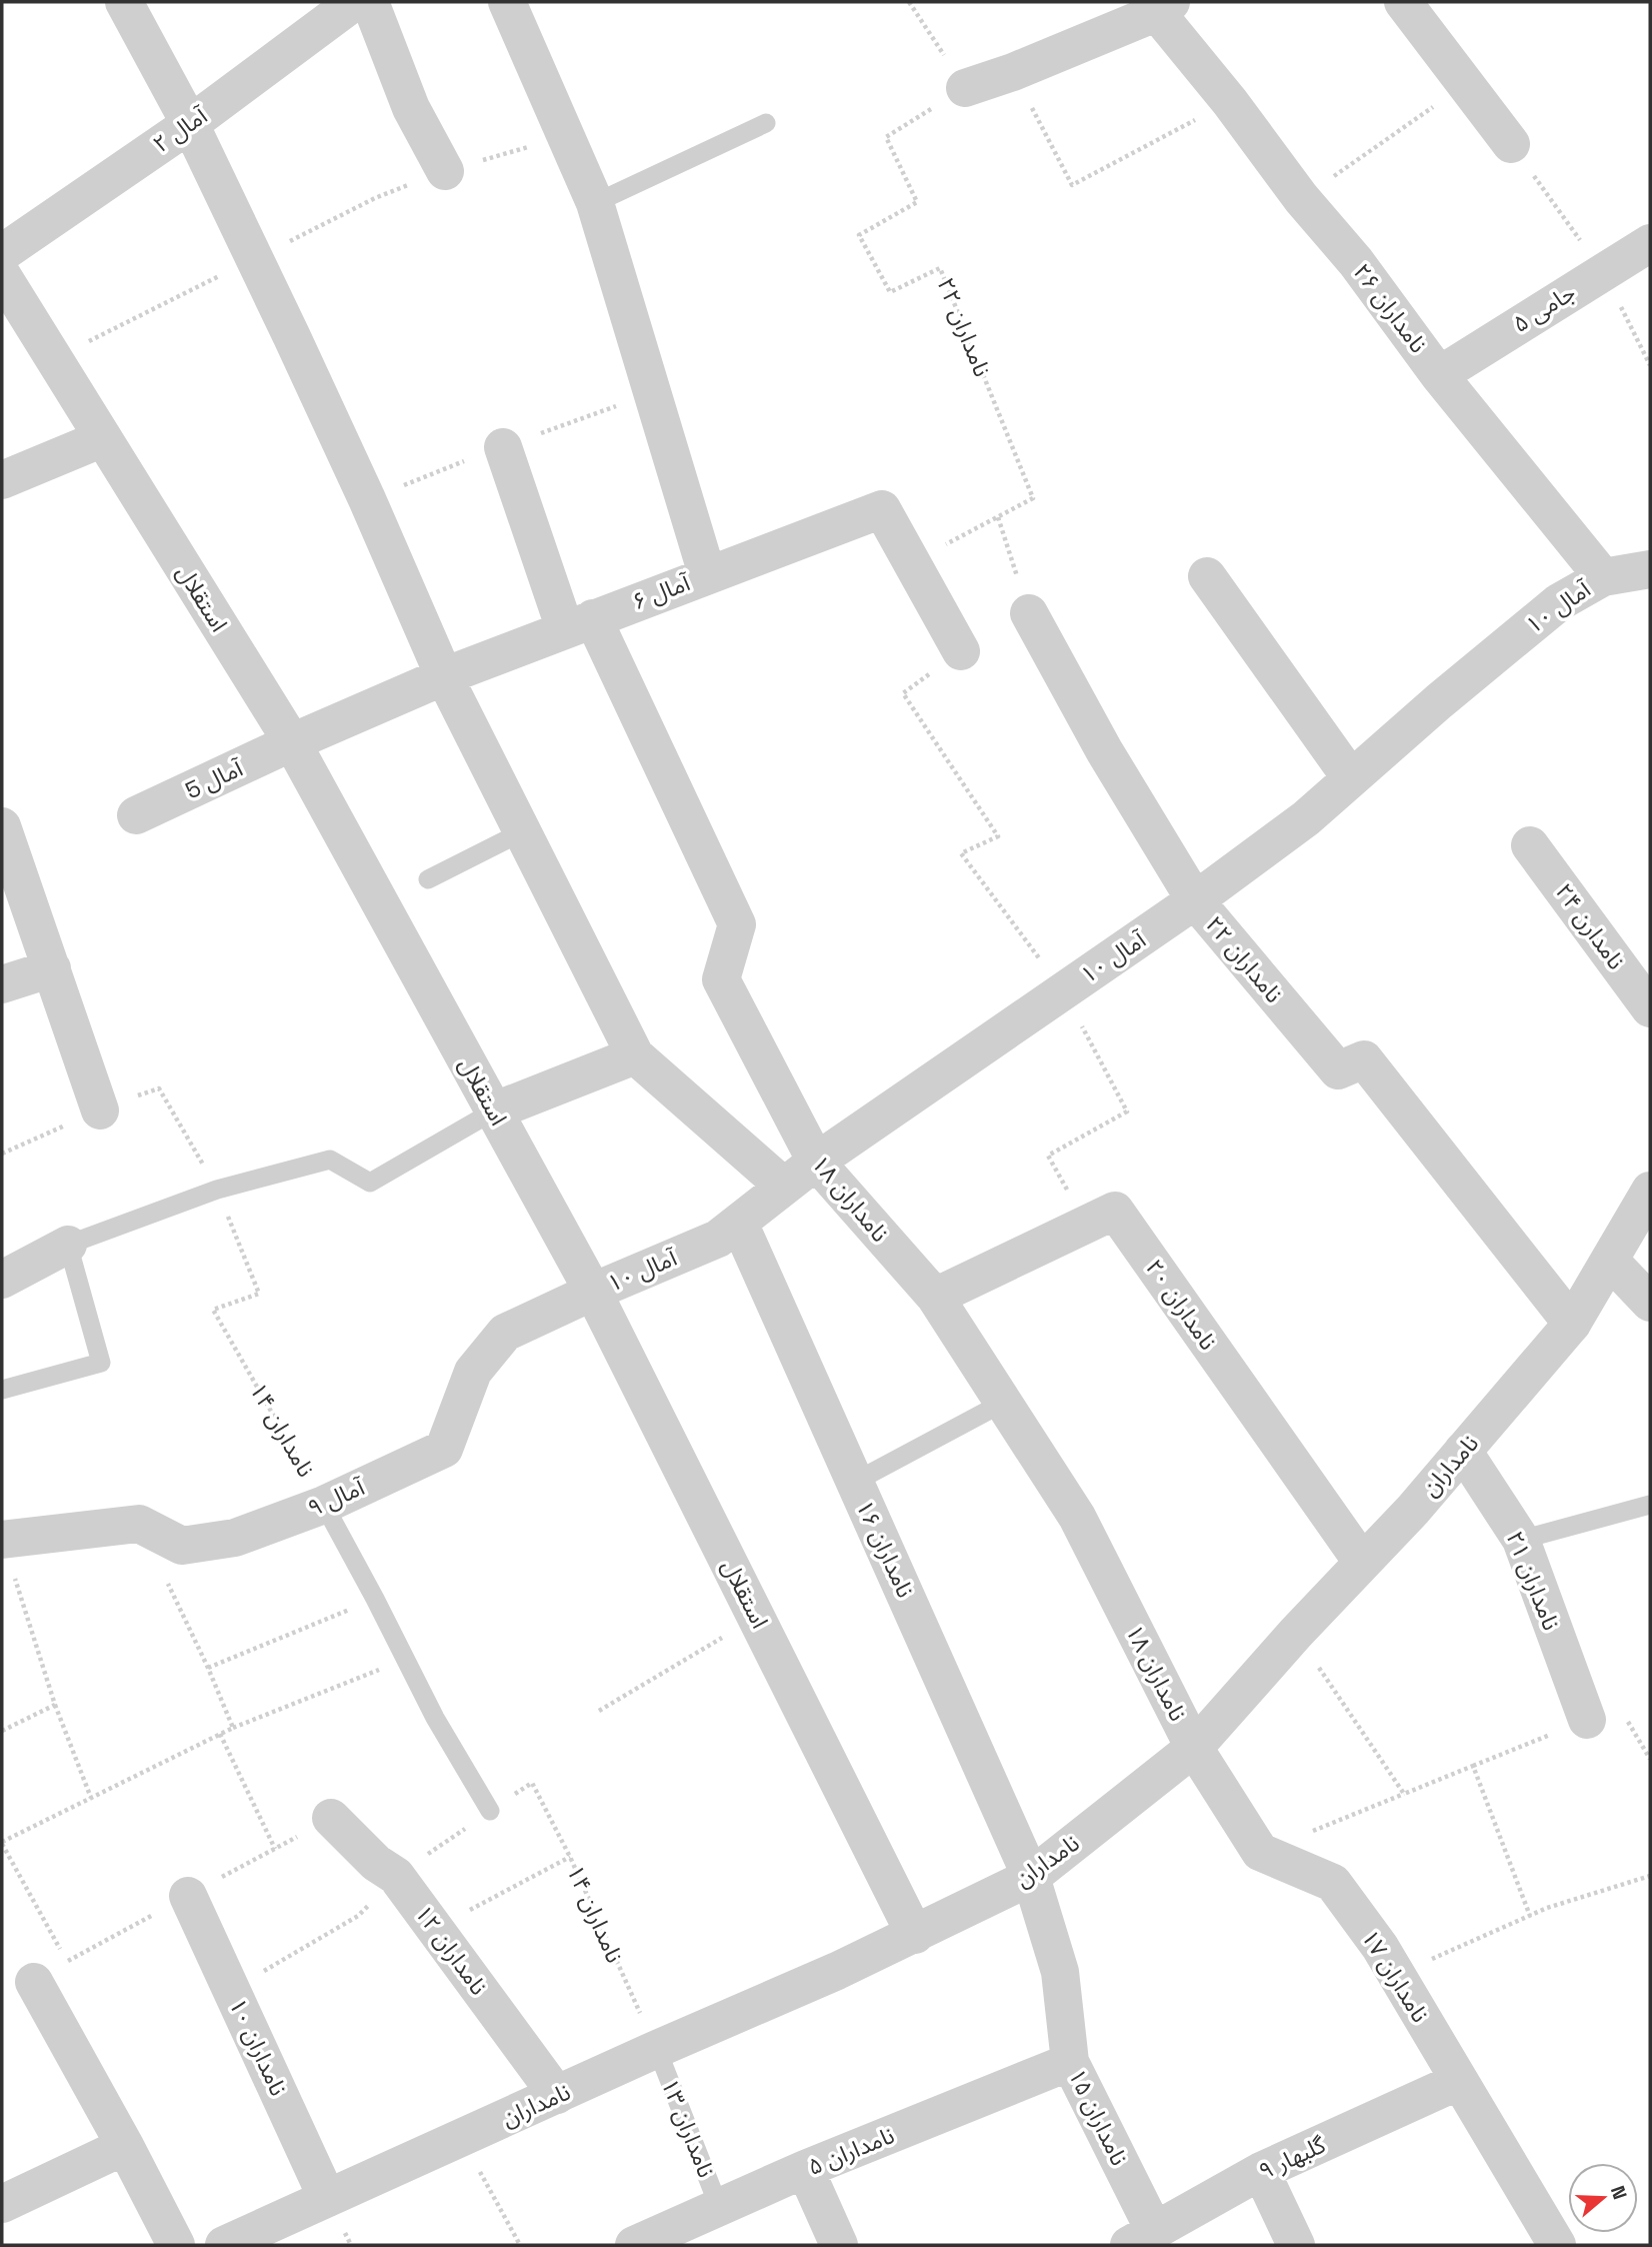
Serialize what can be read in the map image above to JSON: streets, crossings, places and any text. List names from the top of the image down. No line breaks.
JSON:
{"streets":{"street":["آمال ۲","نامداران ۲۶","جامی ۵","نامداران ۲۲","آمال ۶","استقلال","آمال ۱۰","آمال 5","نامدارن ۲۴","نامداران ۱۸","نامداران ۲۰","نامداران","آمال ۹","نامداران ۱۶","نامداران ۲۱","نامداران ۱۲","نامداران ۱۷","نامداران ۱۰","نامداران ۱۵","نامداران ۵","گلبهار ۹"],"lane":["نامداران ۱۳"],"path":["نامداران ۱۴"]},"crossings":[["نامداران ۲۶","جامی ۵"],["نامداران ۲۶","آمال ۱۰"],["نامداران ۲۲","آمال ۶"],["نامداران ۲۲","آمال ۱۰"],["نامداران ۲۲","نامداران"],["آمال ۶","استقلال"],["آمال ۶","آمال 5"],["آمال ۶","نامداران ۱۸"],["استقلال","آمال ۱۰"],["استقلال","آمال 5"],["استقلال","نامداران"],["استقلال","آمال ۹"],["آمال ۱۰","نامداران ۱۸"],["آمال ۱۰","آمال ۹"],["آمال ۱۰","نامداران ۱۶"],["نامداران ۱۸","نامداران ۲۰"],["نامداران ۱۸","نامداران"],["نامداران ۲۰","نامداران"],["نامداران ۱۴","نامداران"],["نامداران ۱۴","آمال ۹"],["نامداران ۱۴","نامداران ۱۳"],["نامداران","نامداران ۱۶"],["نامداران","نامداران ۲۱"],["نامداران","نامداران ۱۲"],["نامداران","نامداران ۱۰"],["نامداران","نامداران ۱۵"],["نامداران","نامداران ۱۳"],["نامداران ۱۶","نامداران ۱۵"],["نامداران ۱۷","گلبهار ۹"],["نامداران ۱۵","نامداران ۵"],["نامداران ۱۵","گلبهار ۹"],["نامداران ۱۳","نامداران ۵"]],"north":"right"}
